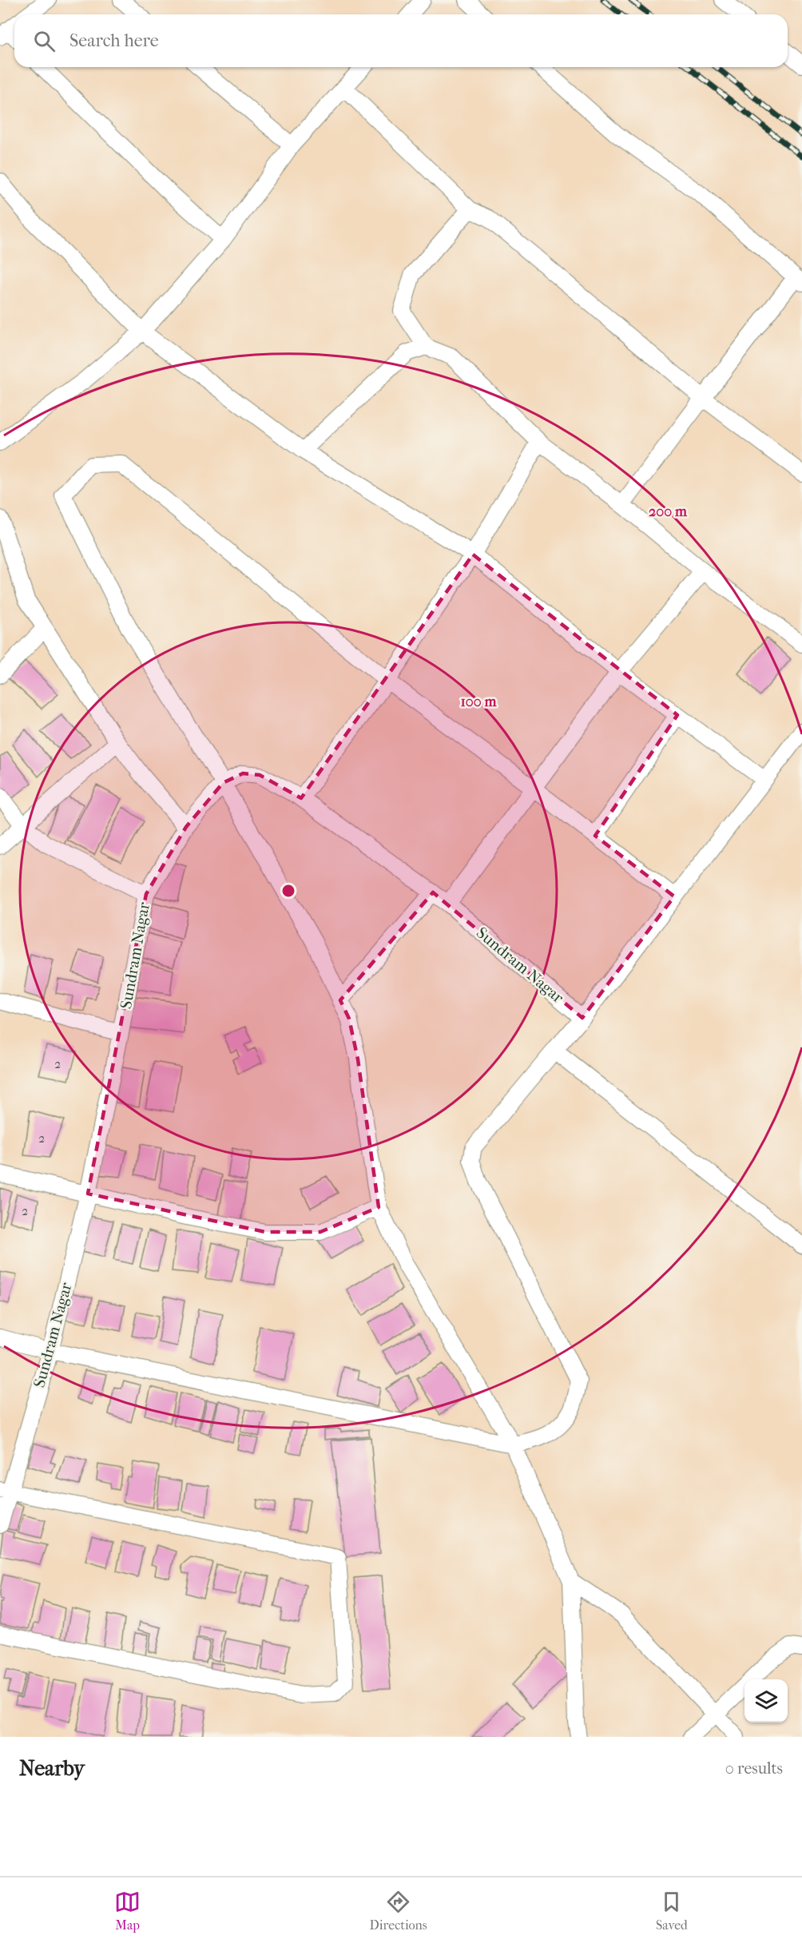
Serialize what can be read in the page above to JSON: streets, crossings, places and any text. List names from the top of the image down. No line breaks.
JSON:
{"streets":{"street":["Sundram Nagar"]},"house_numbers":["2","2","2"],"page":{"search":"Search here","heading":["Nearby","0 results"],"nav":["Map","Directions","Saved"]},"rings":["200 m","100 m"]}
